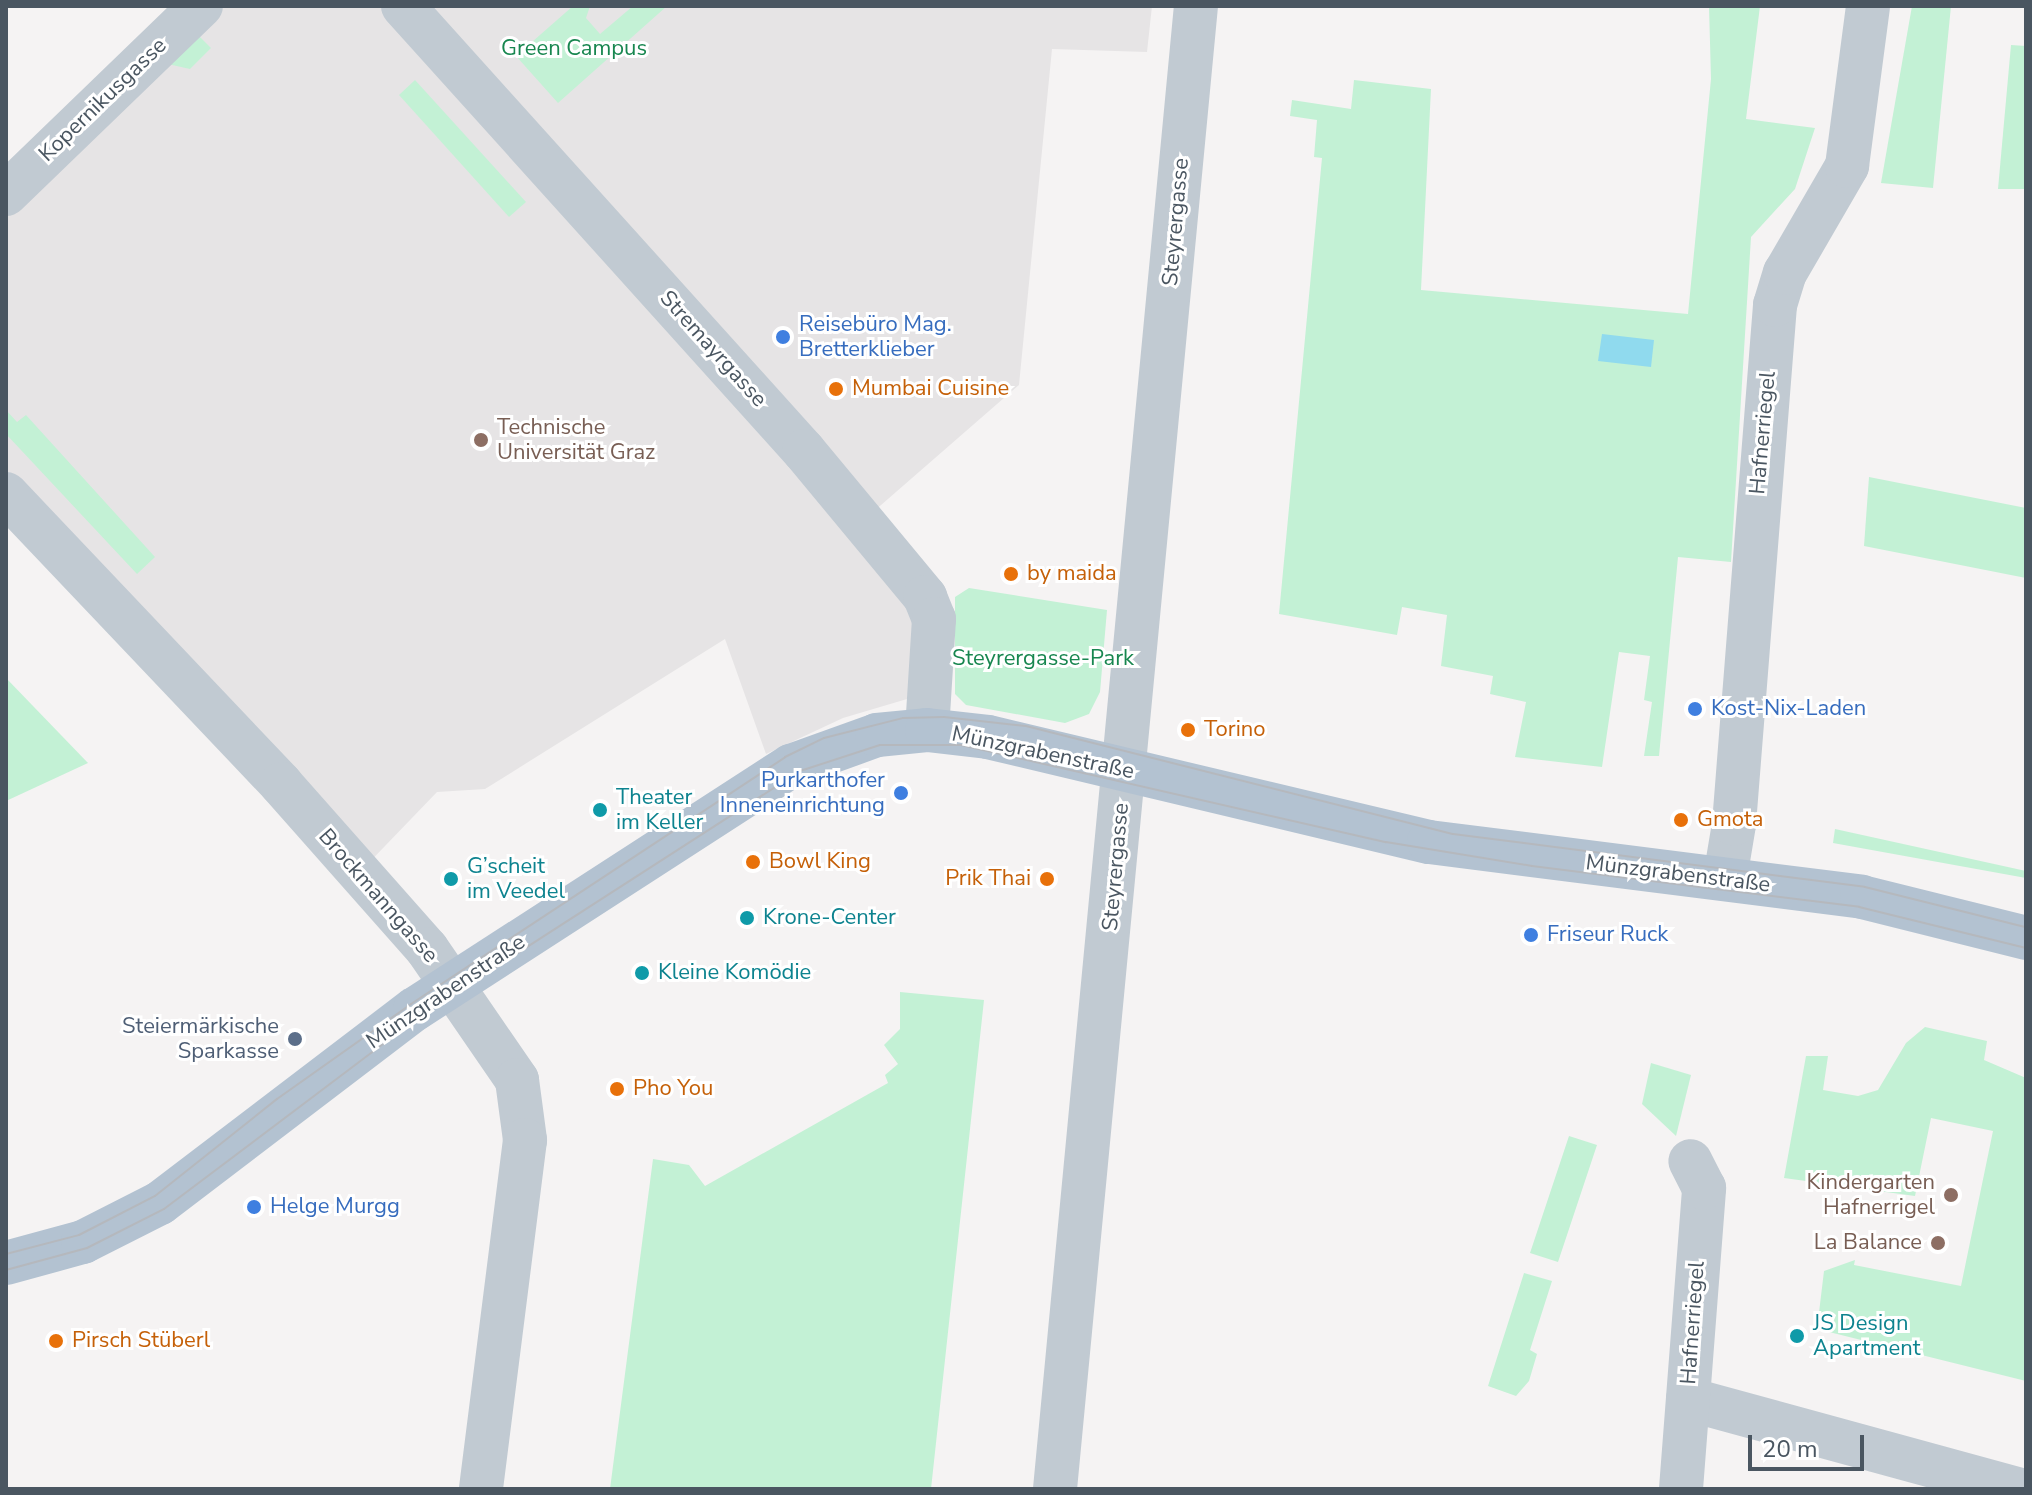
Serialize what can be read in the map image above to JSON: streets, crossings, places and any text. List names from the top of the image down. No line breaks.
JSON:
{"streets":{"main road":["Münzgrabenstraße"],"street":["Kopernikusgasse","Steyrergasse","Stremayrgasse","Hafnerriegel","Brockmanngasse"]},"crossings":[["Steyrergasse","Münzgrabenstraße"],["Stremayrgasse","Münzgrabenstraße"],["Hafnerriegel","Münzgrabenstraße"],["Münzgrabenstraße","Brockmanngasse"]],"parks":["Green Campus","Steyrergasse-Park"],"places":["Reisebüro Mag. Bretterklieber","Mumbai Cuisine","Technische Universität Graz","by maida","Kost-Nix-Laden","Torino","Purkarthofer Inneneinrichtung","Theater im Keller","Gmota","Bowl King","G’scheit im Veedel","Prik Thai","Krone-Center","Friseur Ruck","Kleine Komödie","Steiermärkische Sparkasse","Pho You","Kindergarten Hafnerrigel","Helge Murgg","La Balance","JS Design Apartment","Pirsch Stüberl"],"scale_bar":"20 m"}
